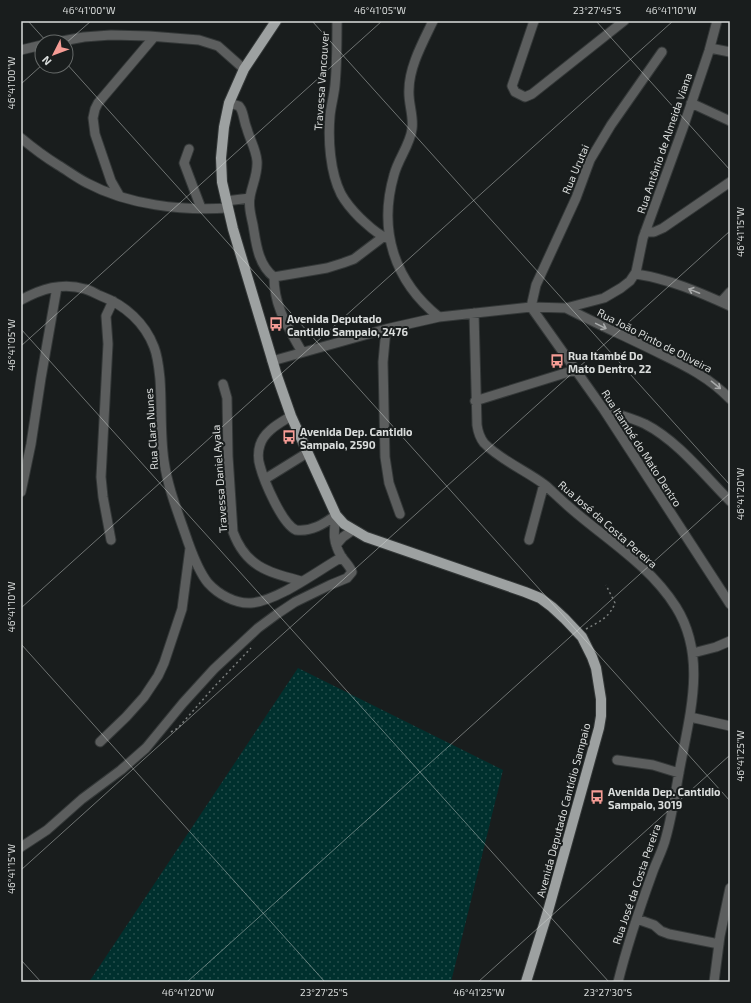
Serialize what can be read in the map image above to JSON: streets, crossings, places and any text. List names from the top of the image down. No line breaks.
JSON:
{"streets":{"main road":["Avenida Deputado Cantídio Sampaio"],"street":["Travessa Vancouver","Rua Antônio de Almeida Viana","Rua Urutai","Rua João Pinto de Oliveira","Rua Clara Nunes","Rua Itambé do Mato Dentro","Travessa Daniel Ayala","Rua José da Costa Pereira"]},"crossings":[["Rua Urutai","Rua Itambé do Mato Dentro"],["Rua Clara Nunes","Travessa Daniel Ayala"],["Rua Clara Nunes","Avenida Deputado Cantídio Sampaio"]],"places":{"bus stop":["Avenida Deputado Cantidio Sampaio, 2476","Rua Itambé Do Mato Dentro, 22","Avenida Dep. Cantidio Sampaio, 2590","Avenida Dep. Cantidio Sampaio, 3019"]},"north":"bottom left","coordinates":["46°41'00\"W","46°41'05\"W","23°27'45\"S","46°41'10\"W","46°41'15\"W","46°41'20\"W","46°41'25\"W","23°27'25\"S","23°27'30\"S"]}
